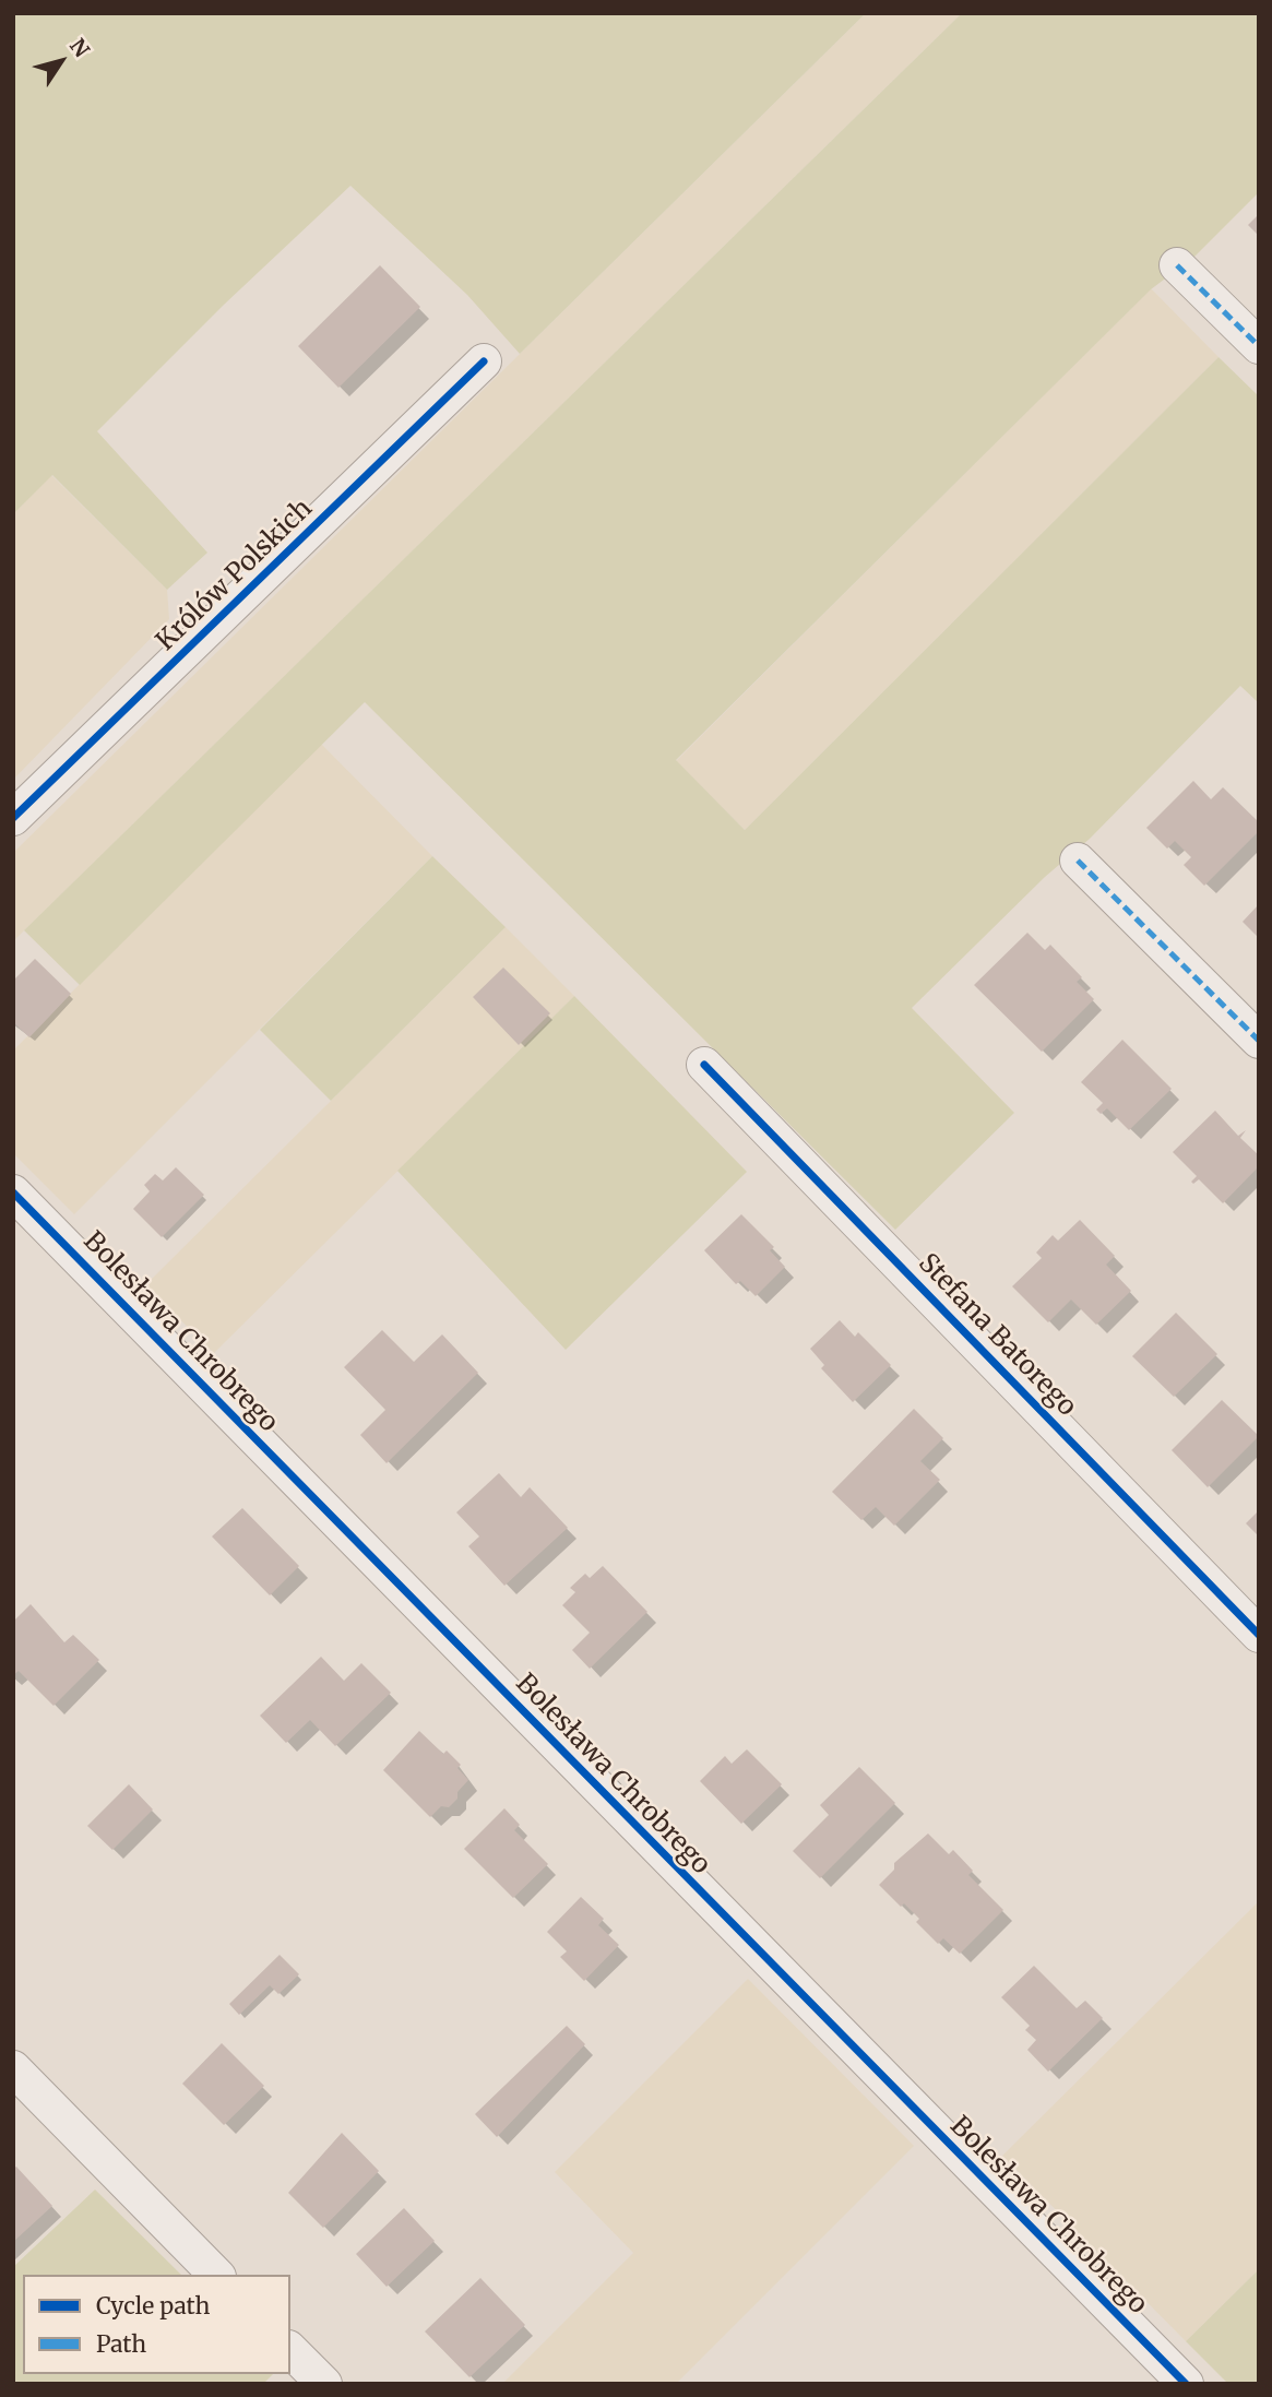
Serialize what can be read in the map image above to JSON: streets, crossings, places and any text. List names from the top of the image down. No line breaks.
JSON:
{"streets":{"street":["Królów Polskich","Bolesława Chrobrego","Stefana Batorego"]},"legend":["Cycle path","Path"],"north":"top right"}
